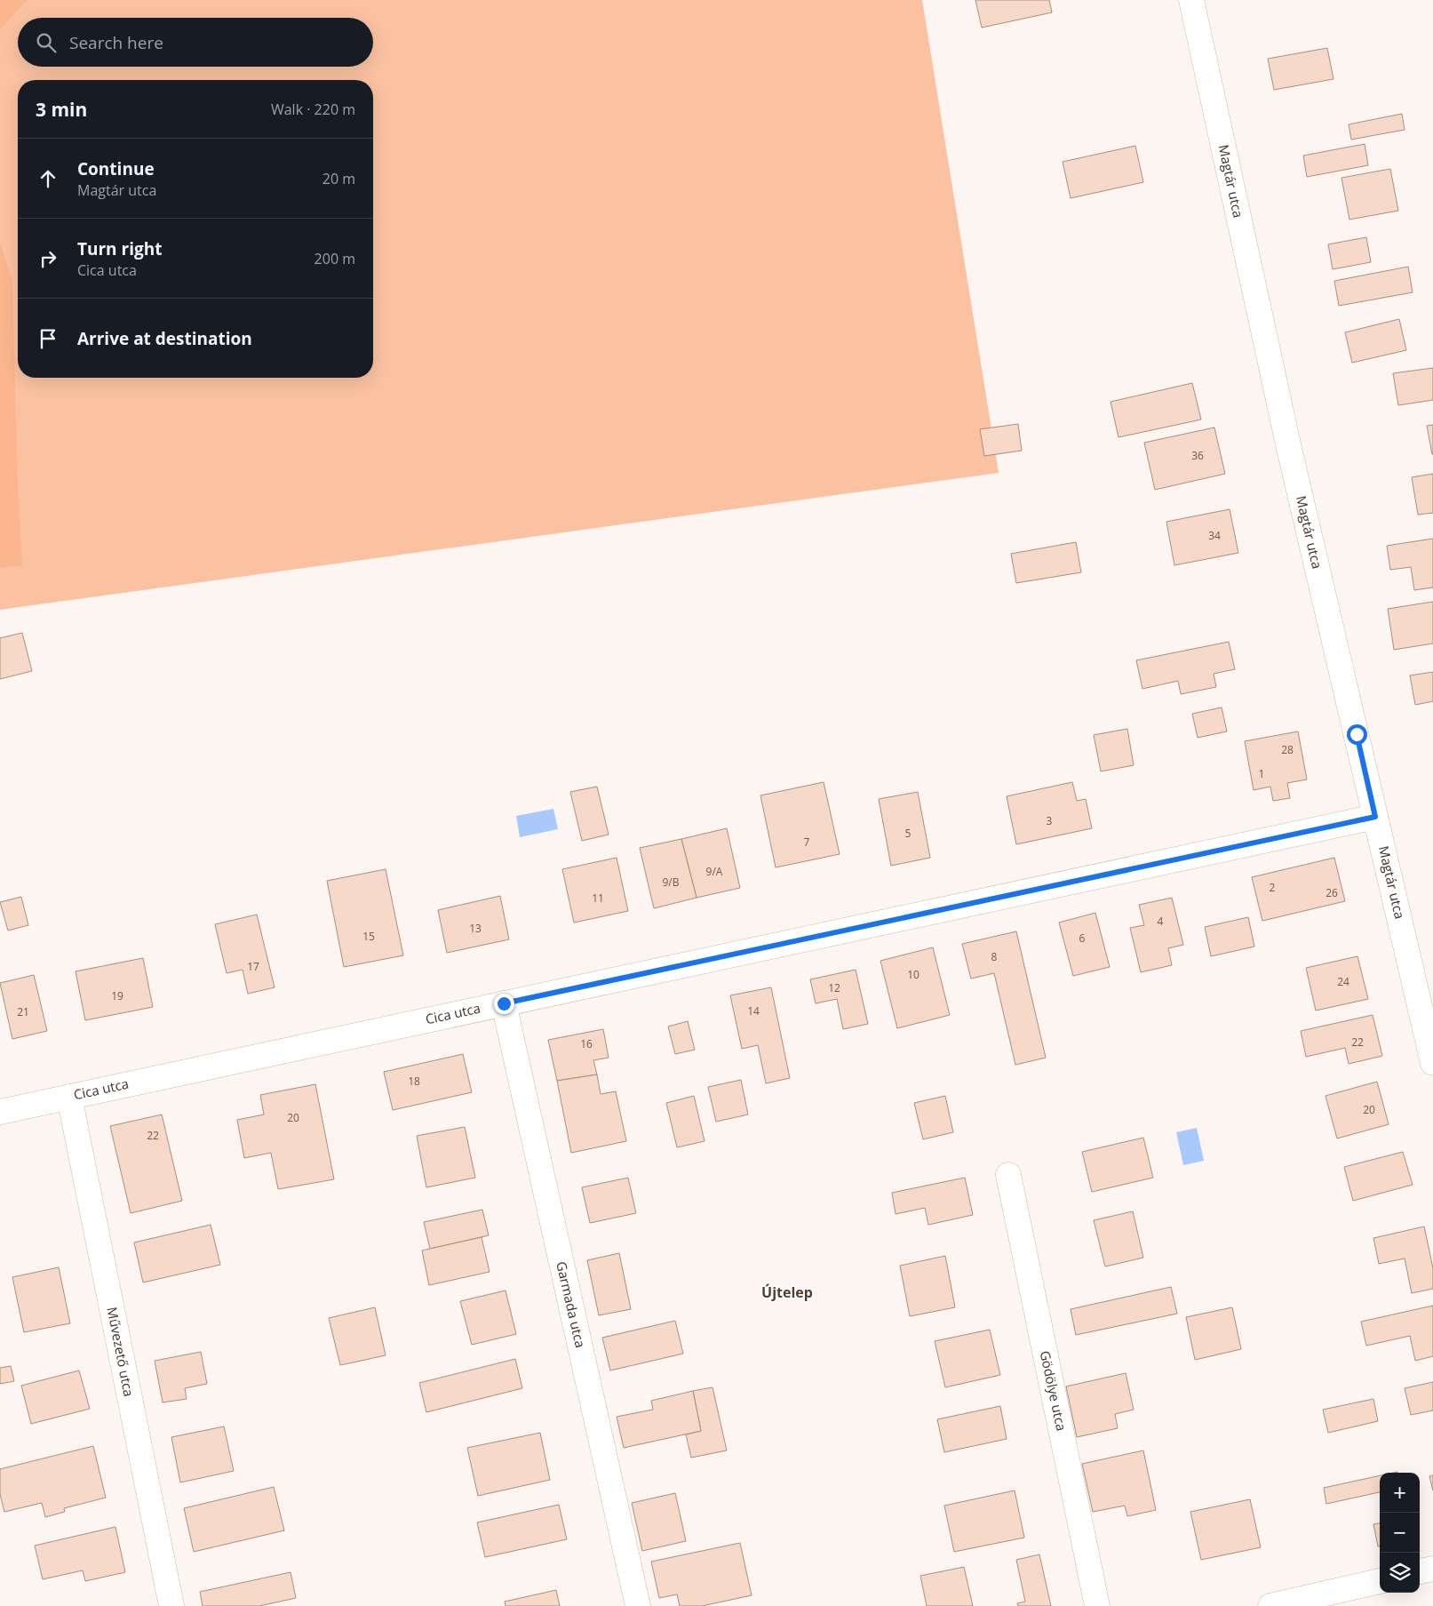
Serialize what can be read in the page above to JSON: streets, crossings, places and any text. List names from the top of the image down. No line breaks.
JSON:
{"streets":{"street":["Magtár utca","Cica utca","Garmada utca","Művezető utca","Gödölye utca"]},"crossings":[["Magtár utca","Cica utca"],["Cica utca","Garmada utca"],["Cica utca","Művezető utca"]],"districts":["Újtelep"],"house_numbers":["36","34","28","1","3","5","7","9/A","9/B","2","26","11","4","13","15","6","8","17","10","24","12","19","14","21","22","16","18","20","20","22"],"page":{"search":"Search here","heading":["3 min","Walk · 220 m"],"list":[["Continue","Magtár utca","20 m"],["Turn right","Cica utca","200 m"],"Arrive at destination"],"map_buttons":["+","−"]}}
